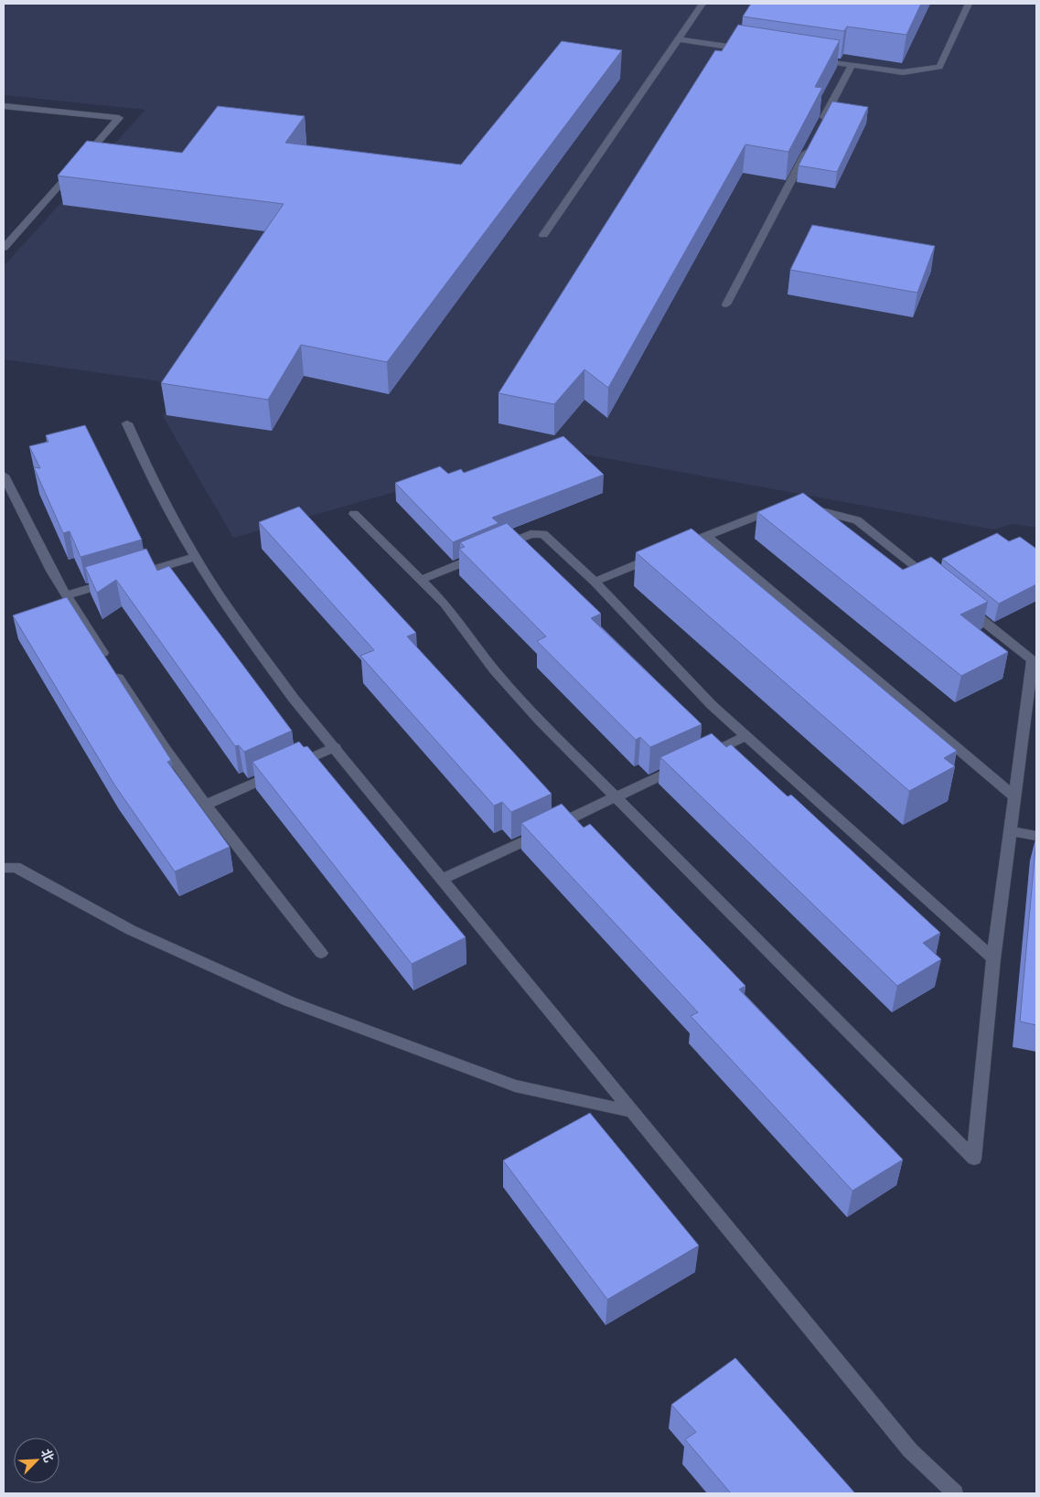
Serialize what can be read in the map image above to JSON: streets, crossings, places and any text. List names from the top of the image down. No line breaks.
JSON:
{"north":"top right"}
